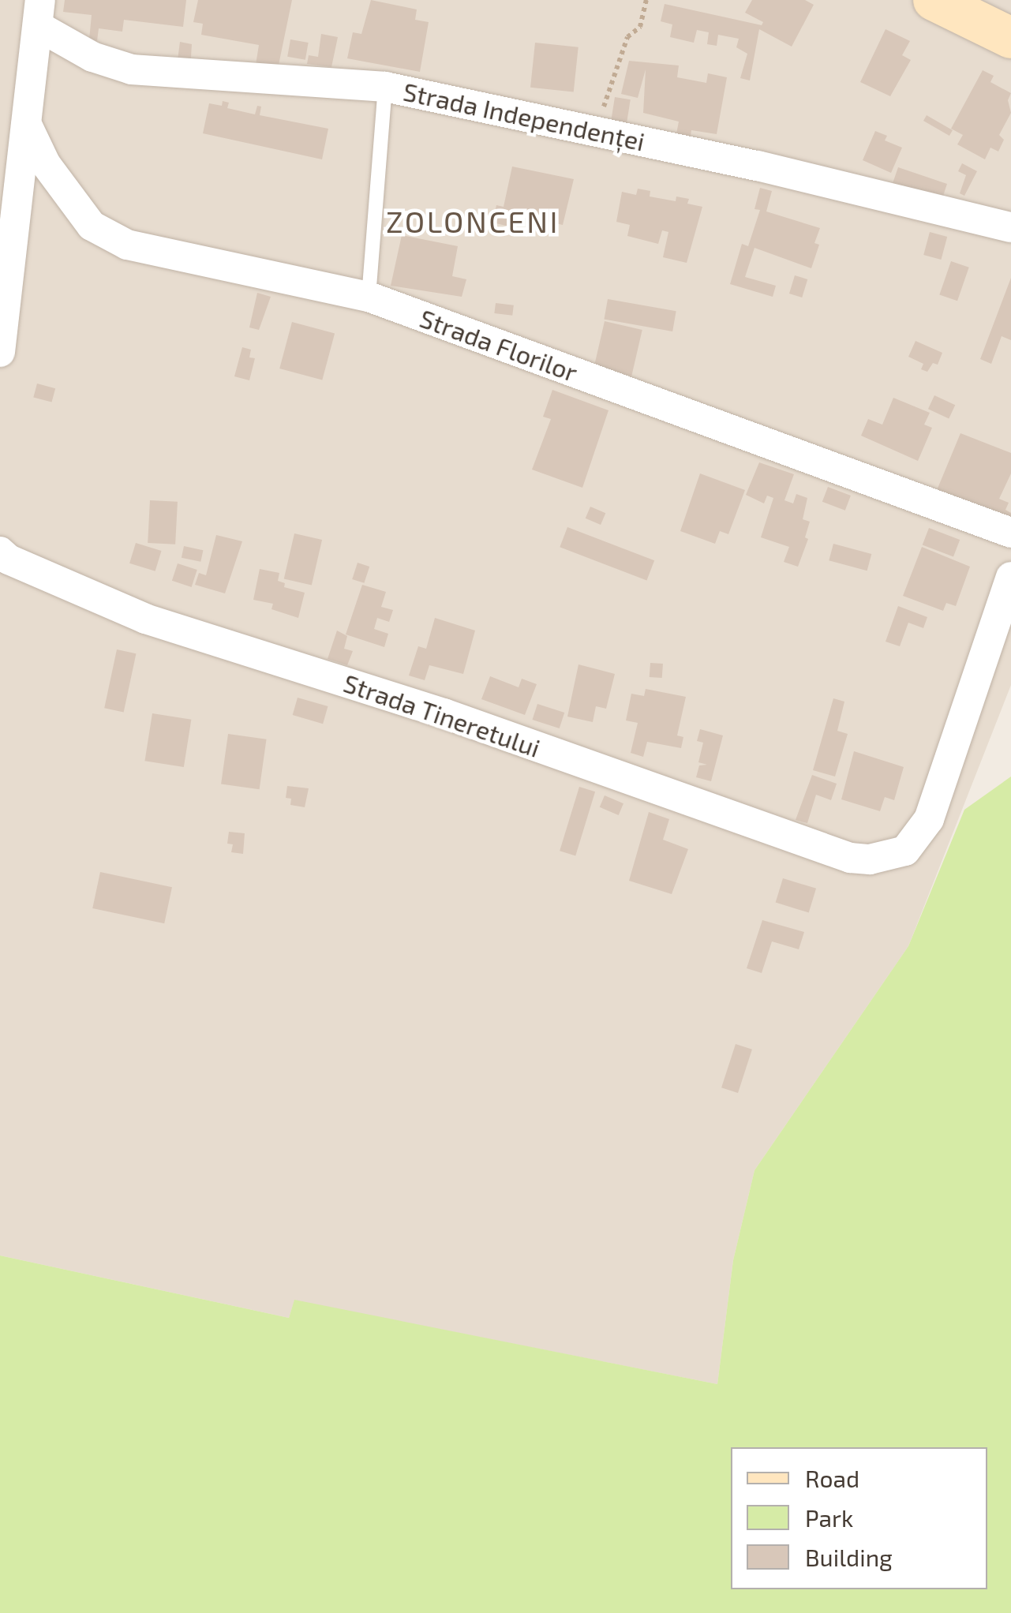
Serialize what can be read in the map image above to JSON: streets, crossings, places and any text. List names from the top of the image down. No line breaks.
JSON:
{"streets":{"street":["Strada Independenței","Strada Florilor","Strada Tineretului"]},"districts":["ZOLONCENI"],"legend":["Road","Park","Building"]}
